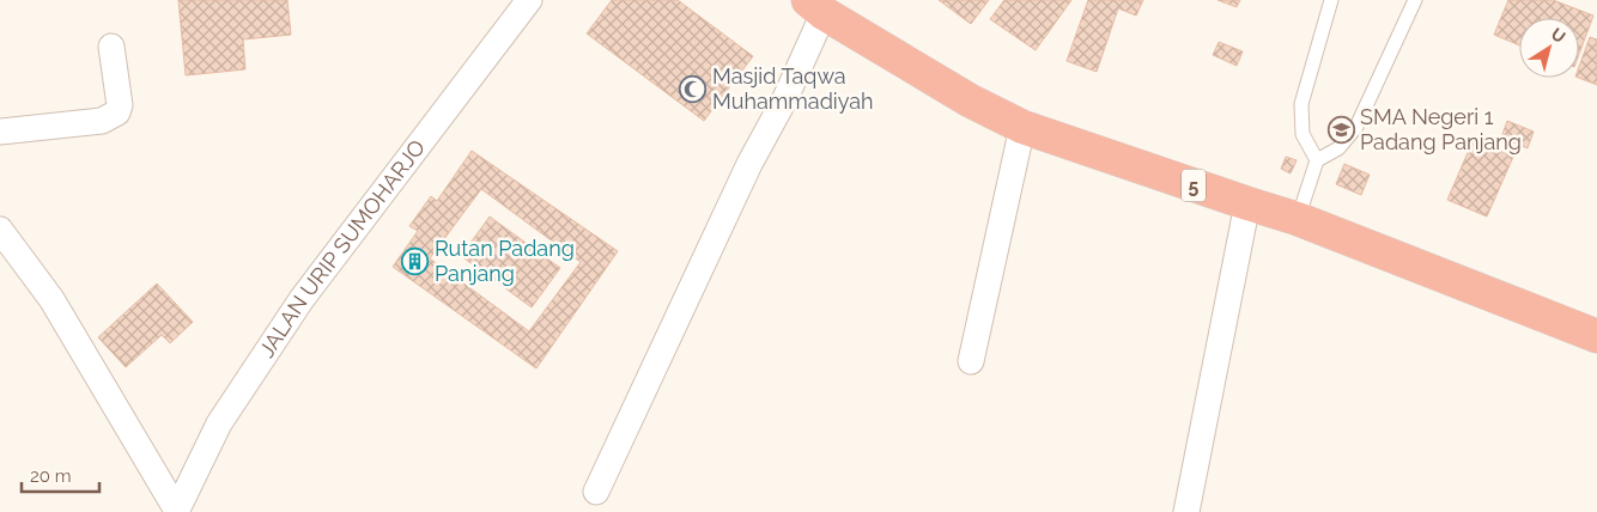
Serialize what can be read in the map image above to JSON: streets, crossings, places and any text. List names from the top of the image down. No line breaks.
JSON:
{"streets":{"highway":["5"],"street":["JALAN URIP SUMOHARJO"]},"places":{"mosque":["Masjid Taqwa Muhammadiyah"],"school or university":["SMA Negeri 1 Padang Panjang"],"building":["Rutan Padang Panjang"]},"scale_bar":"20 m","north":"top right"}
